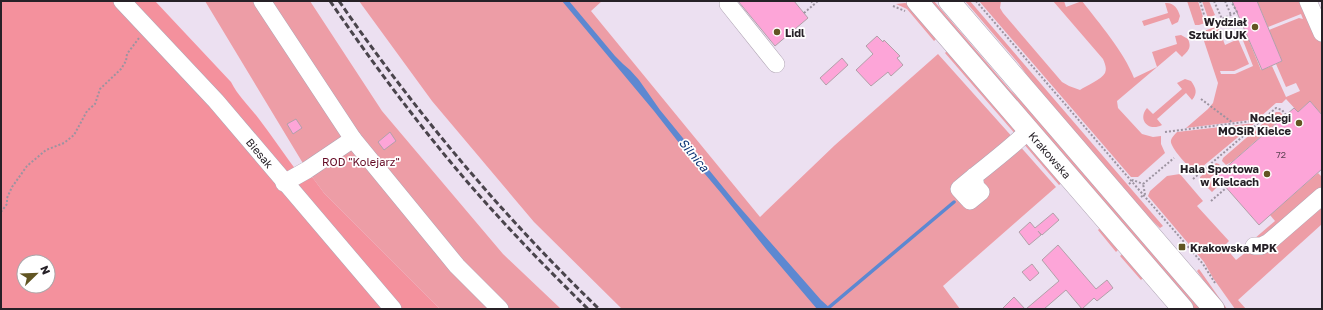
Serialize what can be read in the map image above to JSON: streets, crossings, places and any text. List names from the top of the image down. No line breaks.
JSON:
{"streets":{"main road":["Krakowska"],"street":["Biesak"]},"water":["Silnica"],"parks":["ROD \"Kolejarz\""],"places":{"other":["Wydział Sztuki UJK","Lidl","Noclegi MOSiR Kielce","Hala Sportowa w Kielcach"],"transit":["Krakowska MPK"]},"house_numbers":["72"],"north":"top right"}
